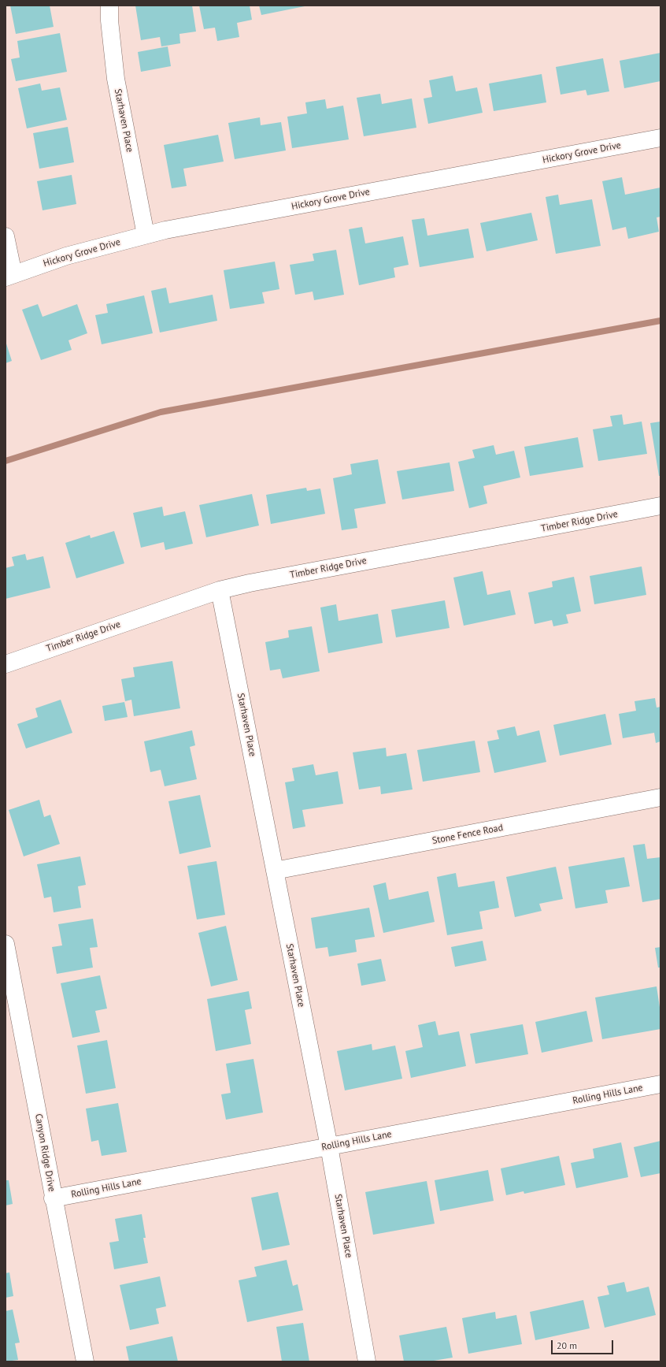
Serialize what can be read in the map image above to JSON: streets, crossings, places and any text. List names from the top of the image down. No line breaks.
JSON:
{"streets":{"street":["Starhaven Place","Hickory Grove Drive","Timber Ridge Drive","Stone Fence Road","Rolling Hills Lane","Canyon Ridge Drive"]},"crossings":[["Starhaven Place","Hickory Grove Drive"],["Starhaven Place","Timber Ridge Drive"],["Starhaven Place","Stone Fence Road"],["Starhaven Place","Rolling Hills Lane"],["Rolling Hills Lane","Canyon Ridge Drive"]],"scale_bar":"20 m"}
